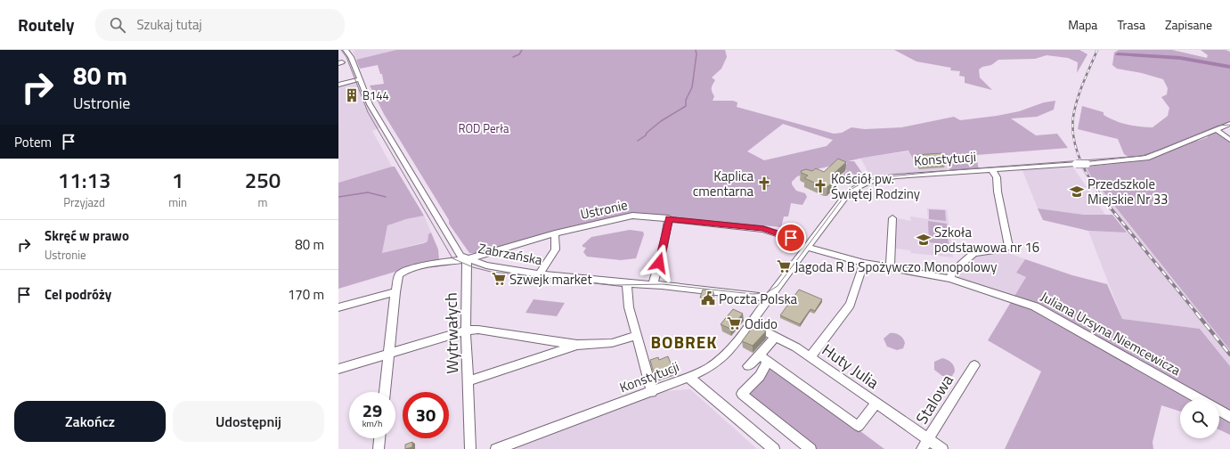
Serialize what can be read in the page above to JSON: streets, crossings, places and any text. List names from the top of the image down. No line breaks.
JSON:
{"streets":{"street":["Konstytucji","Ustronie","Zabrzańska","Wytrwałych","Juliana Ursyna Niemcewicza","Huty Julia","Stalowa"]},"crossings":[["Konstytucji","Zabrzańska"],["Konstytucji","Juliana Ursyna Niemcewicza"],["Konstytucji","Huty Julia"],["Ustronie","Zabrzańska"],["Ustronie","Wytrwałych"],["Zabrzańska","Wytrwałych"],["Huty Julia","Stalowa"]],"districts":["BOBREK"],"parks":["ROD Perła"],"places":{"building":["B144"],"church":["Kaplica cmentarna","Kościół pw. Świętej Rodziny"],"school or university":["Przedszkole Miejskie Nr 33","Szkoła podstawowa nr 16"],"supermarket":["Jagoda R B Spożywczo Monopolowy","Szwejk market","Odido"],"public building":["Poczta Polska"]},"page":{"header":"Routely","search":"Szukaj tutaj","nav":["Mapa","Trasa","Zapisane"],"turn":["80 m","Ustronie"],"then":"Potem","eta":["11:13","Przyjazd","1","min","250","m"],"list":[{"name":"Skręć w prawo","note":"Ustronie","value":"80 m"},{"name":"Cel podróży","value":"170 m"}],"speed":"29 km/h","limit":"30","buttons":["Zakończ","Udostępnij"]}}
